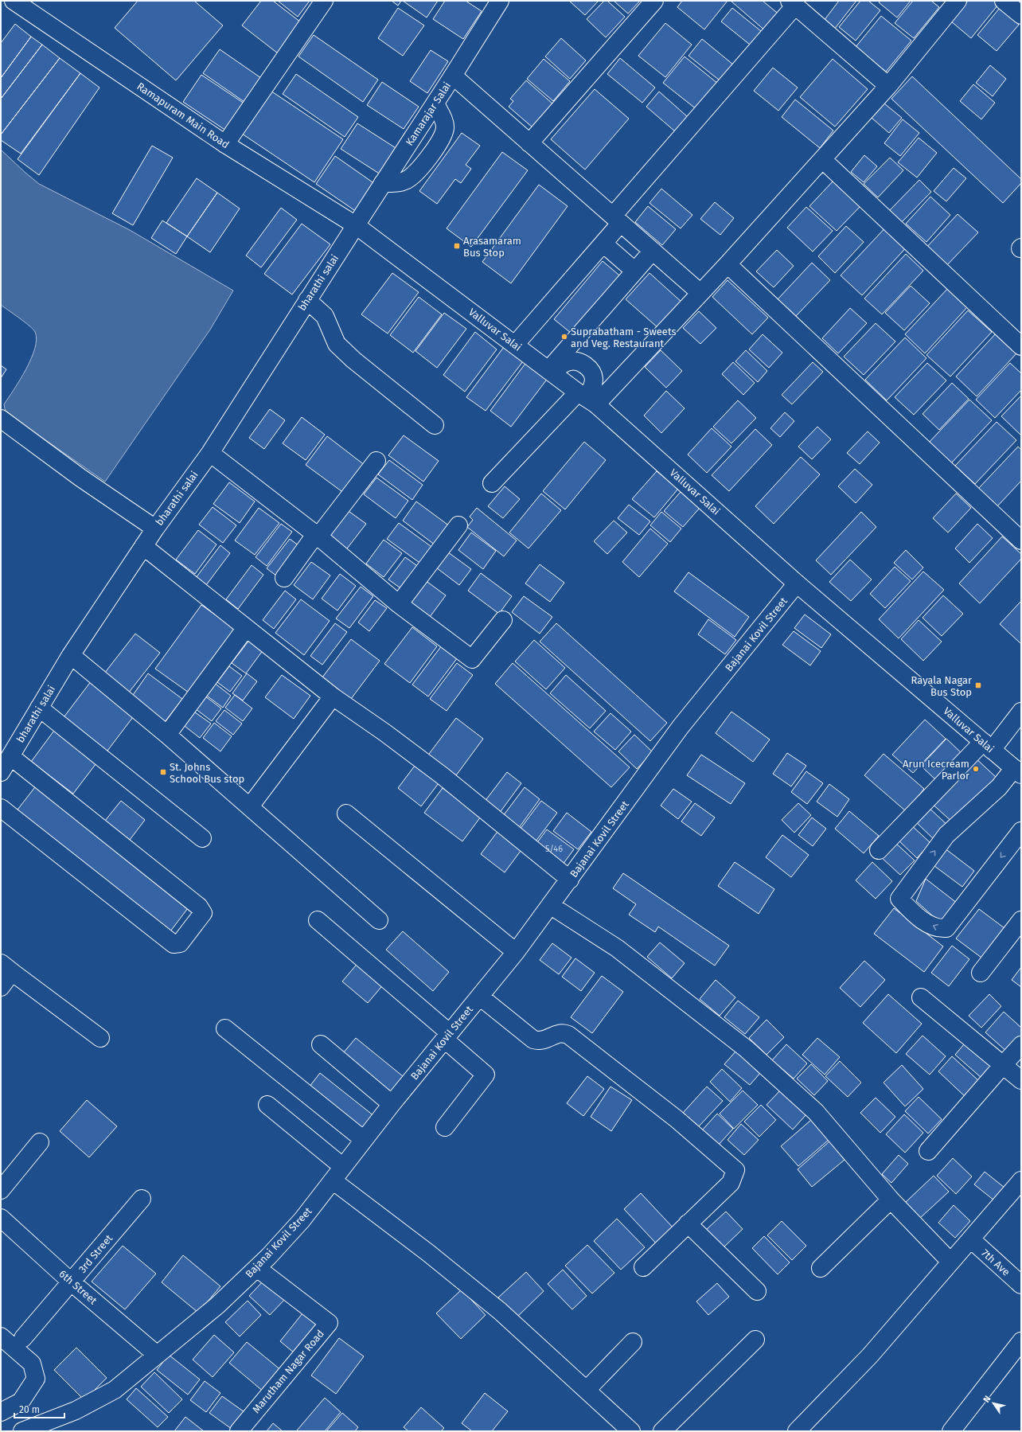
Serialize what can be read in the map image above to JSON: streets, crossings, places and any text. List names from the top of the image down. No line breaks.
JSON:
{"streets":{"street":["Kamarajar Salai","Ramapuram Main Road","bharathi salai","Valluvar Salai","Bajanai Kovil Street","3rd Street","7th Ave","6th Street","Marutham Nagar Road"]},"crossings":[["Kamarajar Salai","Ramapuram Main Road"],["Kamarajar Salai","bharathi salai"],["Kamarajar Salai","Valluvar Salai"],["Ramapuram Main Road","bharathi salai"],["Ramapuram Main Road","Valluvar Salai"],["bharathi salai","Valluvar Salai"],["Valluvar Salai","Bajanai Kovil Street"],["Bajanai Kovil Street","6th Street"],["Bajanai Kovil Street","Marutham Nagar Road"],["3rd Street","6th Street"]],"places":{"transit":["Arasamaram Bus Stop","Rayala Nagar Bus Stop","St. Johns School Bus stop"],"other":["Suprabatham - Sweets and Veg. Restaurant","Arun Icecream Parlor"]},"house_numbers":["5/46"],"scale_bar":"20 m","north":"top left"}
